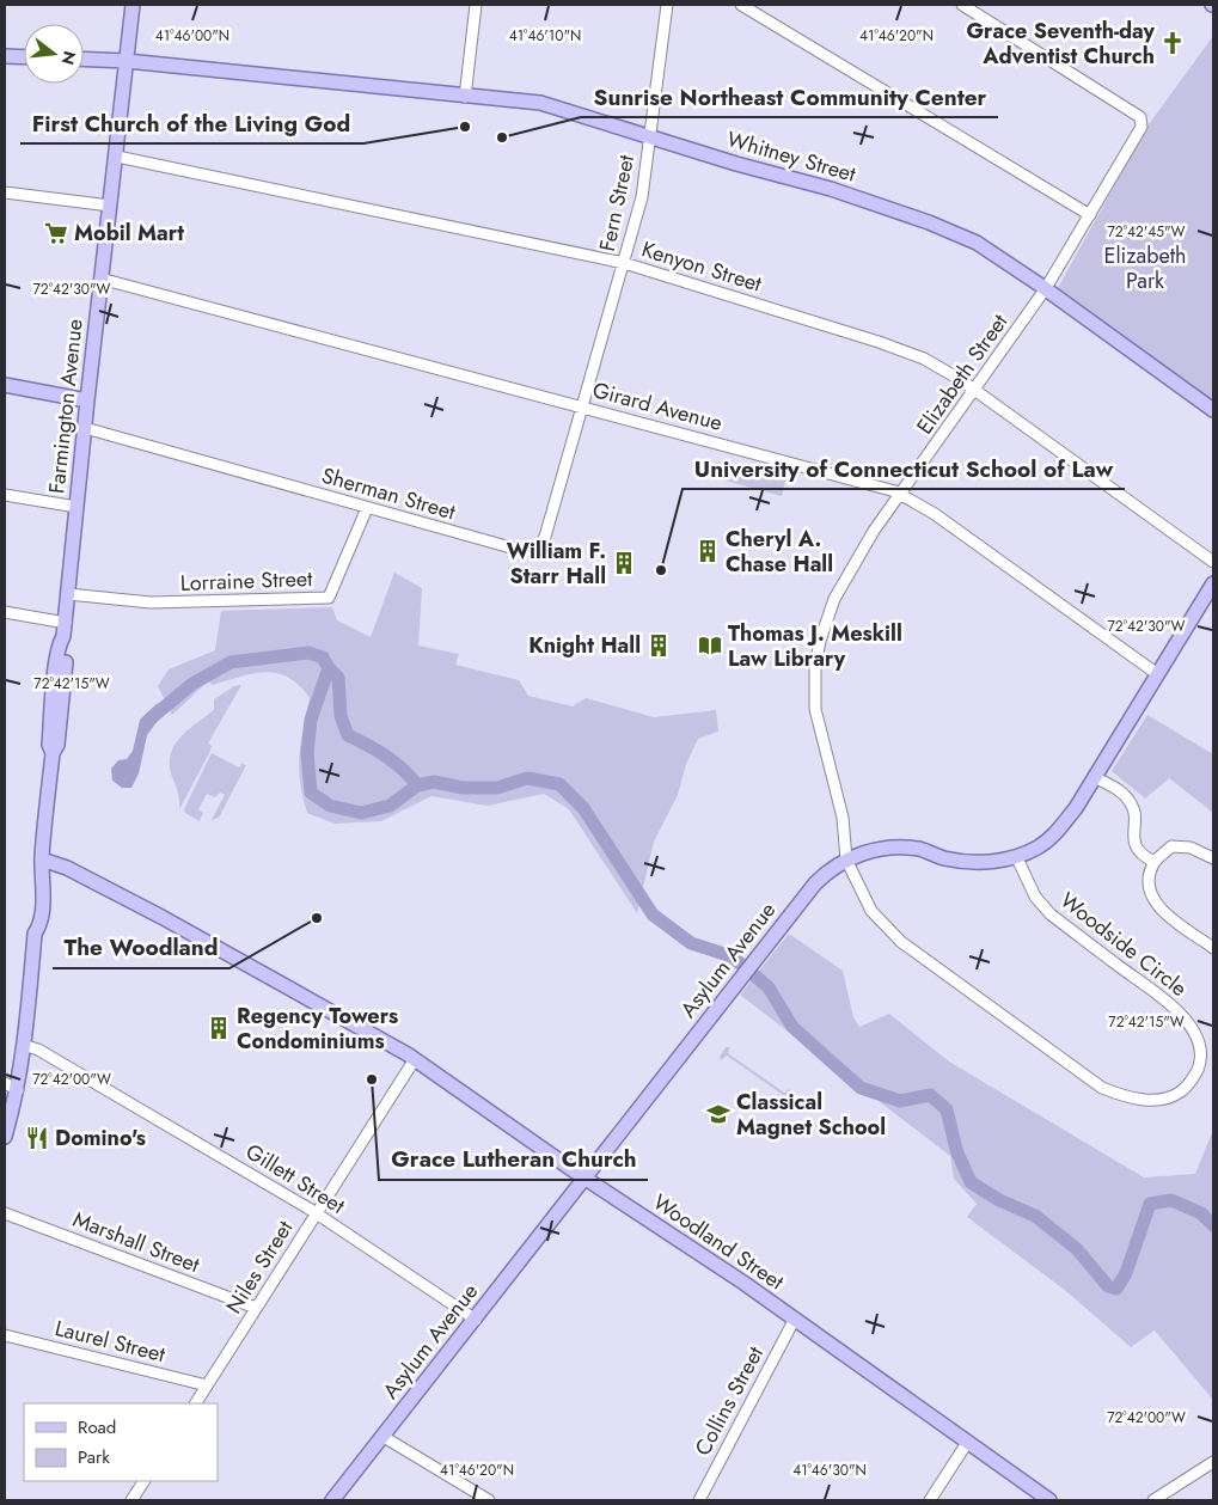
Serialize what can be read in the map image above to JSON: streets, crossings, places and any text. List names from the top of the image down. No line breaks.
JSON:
{"streets":{"main road":["Whitney Street","Farmington Avenue","Asylum Avenue","Woodland Street"],"street":["Fern Street","Kenyon Street","Elizabeth Street","Girard Avenue","Sherman Street","Lorraine Street","Woodside Circle","Gillett Street","Marshall Street","Niles Street","Laurel Street","Collins Street"]},"crossings":[["Whitney Street","Fern Street"],["Whitney Street","Elizabeth Street"],["Whitney Street","Farmington Avenue"],["Fern Street","Kenyon Street"],["Fern Street","Girard Avenue"],["Fern Street","Sherman Street"],["Kenyon Street","Elizabeth Street"],["Kenyon Street","Farmington Avenue"],["Elizabeth Street","Girard Avenue"],["Elizabeth Street","Woodside Circle"],["Elizabeth Street","Asylum Avenue"],["Farmington Avenue","Girard Avenue"],["Farmington Avenue","Sherman Street"],["Farmington Avenue","Lorraine Street"],["Farmington Avenue","Gillett Street"],["Farmington Avenue","Woodland Street"],["Girard Avenue","Sherman Street"],["Girard Avenue","Asylum Avenue"],["Sherman Street","Lorraine Street"],["Woodside Circle","Asylum Avenue"],["Asylum Avenue","Gillett Street"],["Asylum Avenue","Woodland Street"],["Gillett Street","Niles Street"],["Marshall Street","Niles Street"],["Woodland Street","Niles Street"],["Woodland Street","Collins Street"],["Niles Street","Laurel Street"]],"parks":["Elizabeth Park"],"places":{"church":["Grace Seventh-day Adventist Church"],"other":["First Church of the Living God","Sunrise Northeast Community Center","University of Connecticut School of Law","The Woodland","Grace Lutheran Church"],"supermarket":["Mobil Mart"],"building":["Cheryl A. Chase Hall","William F. Starr Hall","Knight Hall","Regency Towers Condominiums"],"library":["Thomas J. Meskill Law Library"],"school or university":["Classical Magnet School"],"restaurant":["Domino's"]},"legend":["Road","Park"],"north":"right","coordinates":["41°46'00\"N","41°46'10\"N","41°46'20\"N","72°42'45\"W","72°42'30\"W","72°42'15\"W","72°42'00\"W","41°46'30\"N"]}
